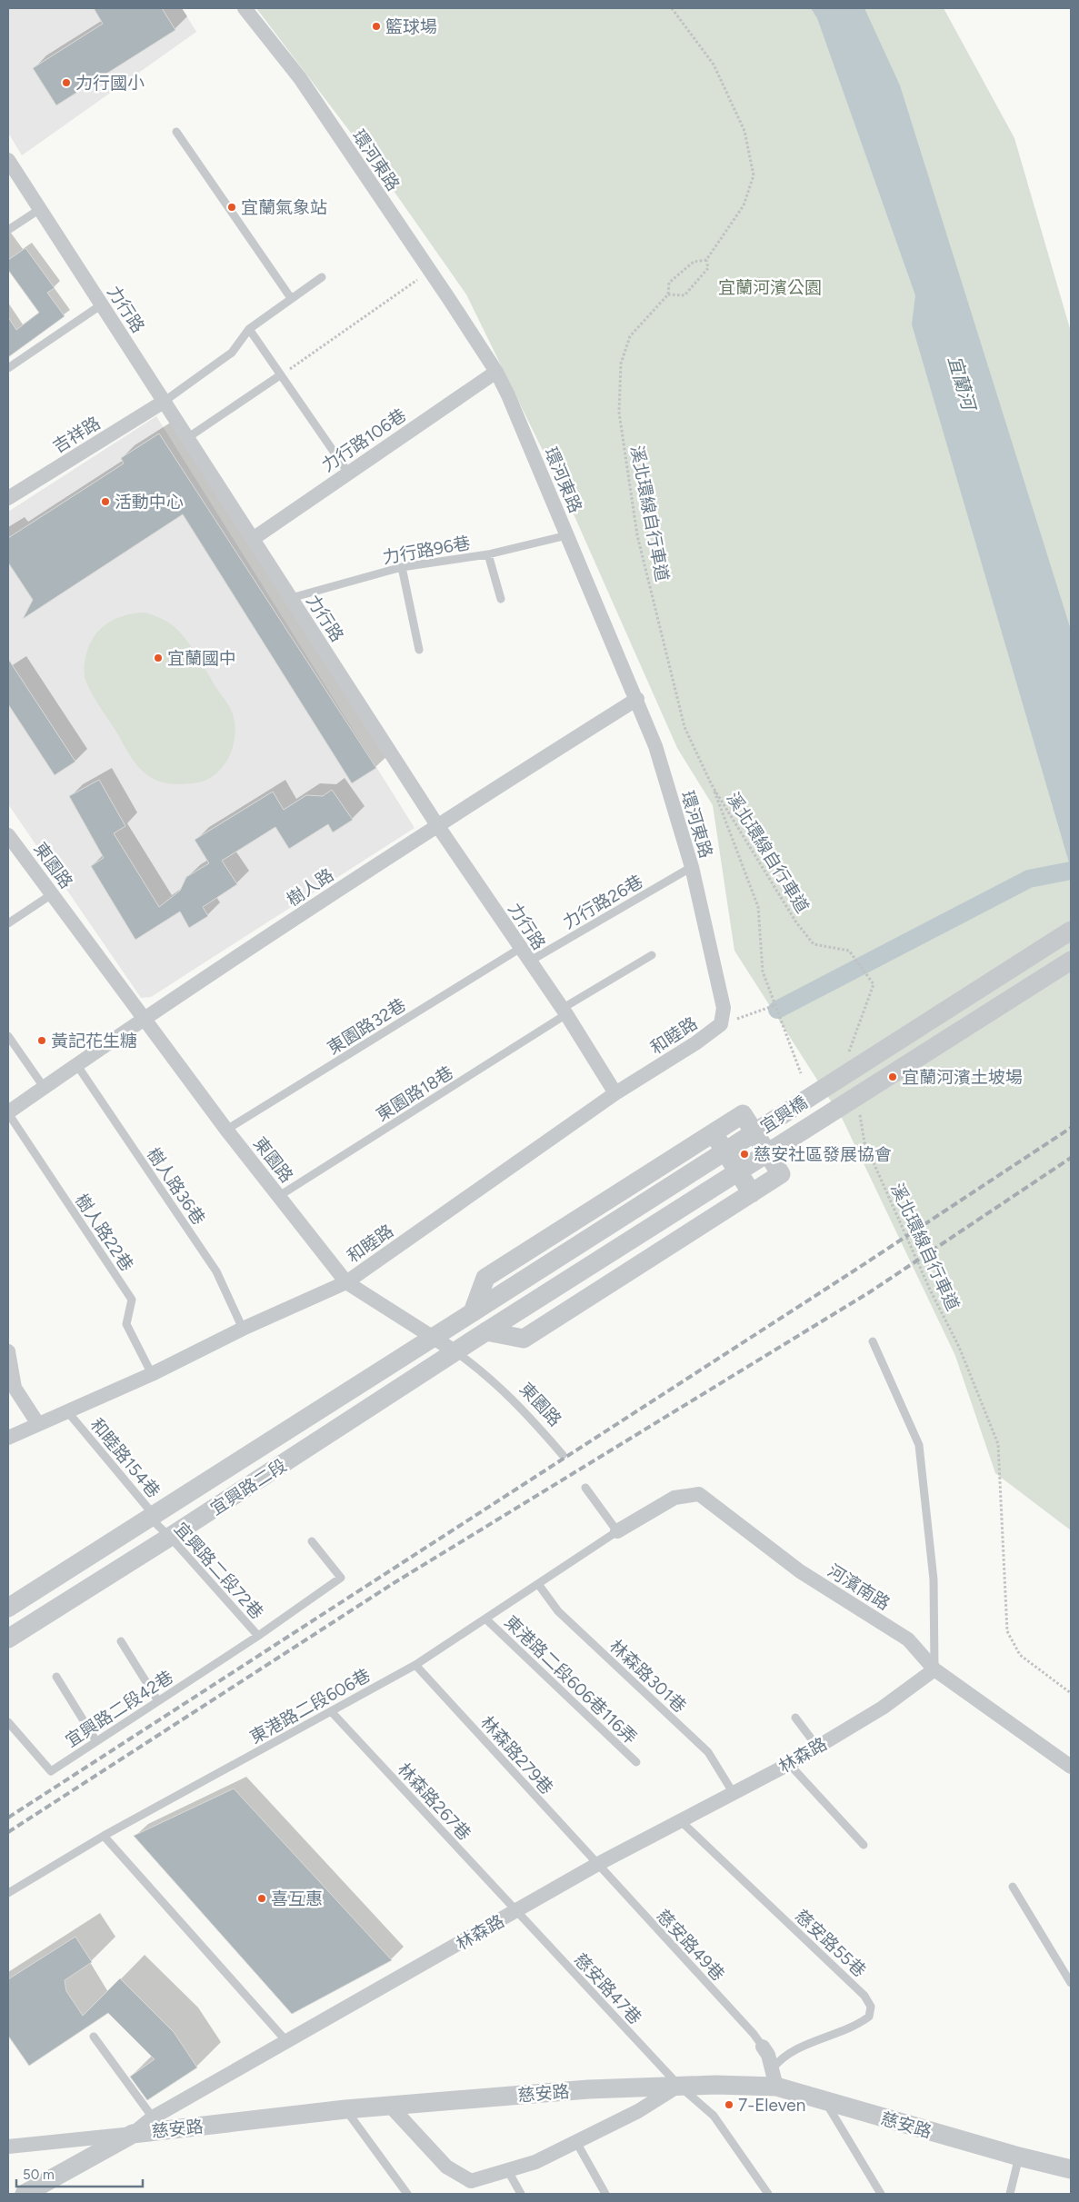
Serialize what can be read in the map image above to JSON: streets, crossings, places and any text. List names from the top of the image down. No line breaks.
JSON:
{"streets":{"street":["環河東路","力行路","吉祥路","力行路106巷","東園路","樹人路","和睦路","宜興橋","宜興路二段","河濱南路","林森路","慈安路"],"lane":["力行路96巷","力行路26巷","東園路32巷","東園路18巷","樹人路36巷","樹人路22巷","和睦路154巷","宜興路二段72巷","林森路301巷","東港路二段606巷116弄","東港路二段606巷","宜興路二段42巷","林森路279巷","林森路267巷","慈安路55巷","慈安路49巷","慈安路47巷"],"path":["溪北環線自行車道"]},"crossings":[["環河東路","力行路106巷"],["環河東路","力行路96巷"],["環河東路","樹人路"],["環河東路","力行路26巷"],["環河東路","和睦路"],["力行路","吉祥路"],["力行路","力行路106巷"],["力行路","力行路96巷"],["力行路","樹人路"],["力行路","力行路26巷"],["力行路","東園路32巷"],["力行路","和睦路"],["力行路","東園路18巷"],["東園路","樹人路"],["東園路","東園路32巷"],["東園路","和睦路"],["東園路","東園路18巷"],["東園路","宜興路二段"],["樹人路","樹人路36巷"],["樹人路","樹人路22巷"],["和睦路","樹人路36巷"],["和睦路","樹人路22巷"],["和睦路","和睦路154巷"],["宜興橋","宜興路二段"],["和睦路154巷","宜興路二段"],["和睦路154巷","宜興路二段72巷"],["宜興路二段","宜興路二段72巷"],["宜興路二段72巷","宜興路二段42巷"],["河濱南路","東港路二段606巷"],["河濱南路","林森路"],["林森路301巷","東港路二段606巷"],["林森路301巷","林森路"],["東港路二段606巷116弄","東港路二段606巷"],["東港路二段606巷","林森路279巷"],["東港路二段606巷","林森路267巷"],["林森路279巷","林森路"],["林森路279巷","慈安路49巷"],["林森路","林森路267巷"],["林森路","慈安路55巷"],["林森路","慈安路49巷"],["林森路","慈安路47巷"],["林森路","慈安路"],["林森路267巷","慈安路47巷"],["慈安路55巷","慈安路"],["慈安路47巷","慈安路"]],"water":["宜蘭河"],"parks":["宜蘭河濱公園"],"places":["籃球場","力行國小","宜蘭氣象站","活動中心","宜蘭國中","黃記花生糖","宜蘭河濱土坡場","慈安社區發展協會","喜互惠","7-Eleven"],"scale_bar":"50 m"}
